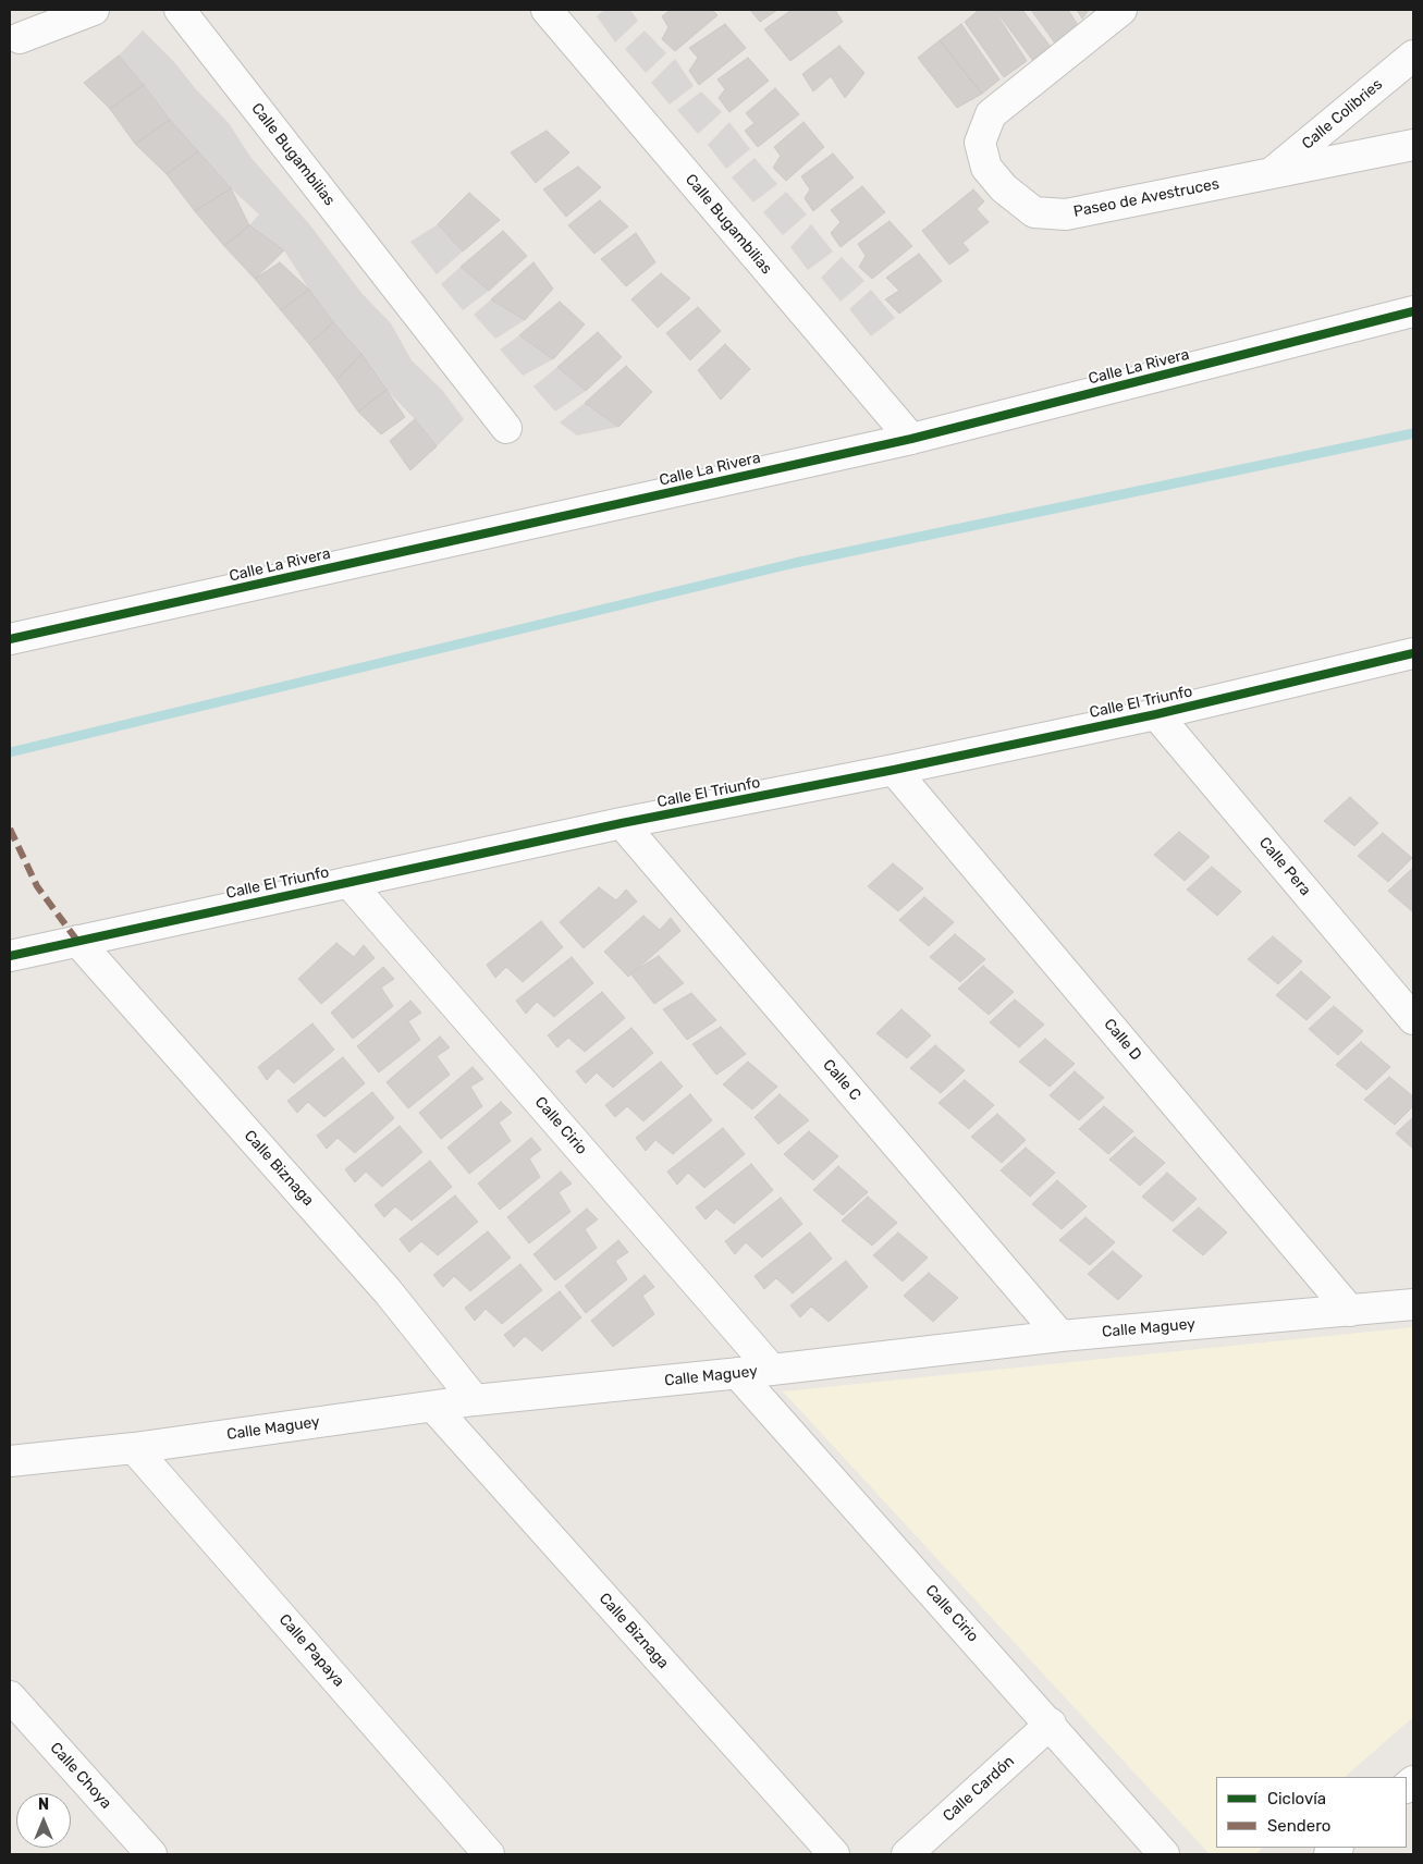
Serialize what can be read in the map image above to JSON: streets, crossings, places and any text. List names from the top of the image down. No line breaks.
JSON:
{"streets":{"street":["Calle Colibries","Calle Bugambilias","Paseo de Avestruces","Calle La Rivera","Calle El Triunfo","Calle Pera","Calle D","Calle C","Calle Cirio","Calle Biznaga","Calle Maguey","Calle Papaya","Calle Choya","Calle Cardón"]},"crossings":[["Calle Colibries","Paseo de Avestruces"],["Calle Bugambilias","Calle La Rivera"],["Calle El Triunfo","Calle Pera"],["Calle El Triunfo","Calle D"],["Calle El Triunfo","Calle C"],["Calle El Triunfo","Calle Cirio"],["Calle El Triunfo","Calle Biznaga"],["Calle D","Calle Maguey"],["Calle C","Calle Maguey"],["Calle Cirio","Calle Maguey"],["Calle Cirio","Calle Cardón"],["Calle Biznaga","Calle Maguey"],["Calle Maguey","Calle Papaya"]],"legend":["Ciclovía","Sendero"],"north":"top"}
